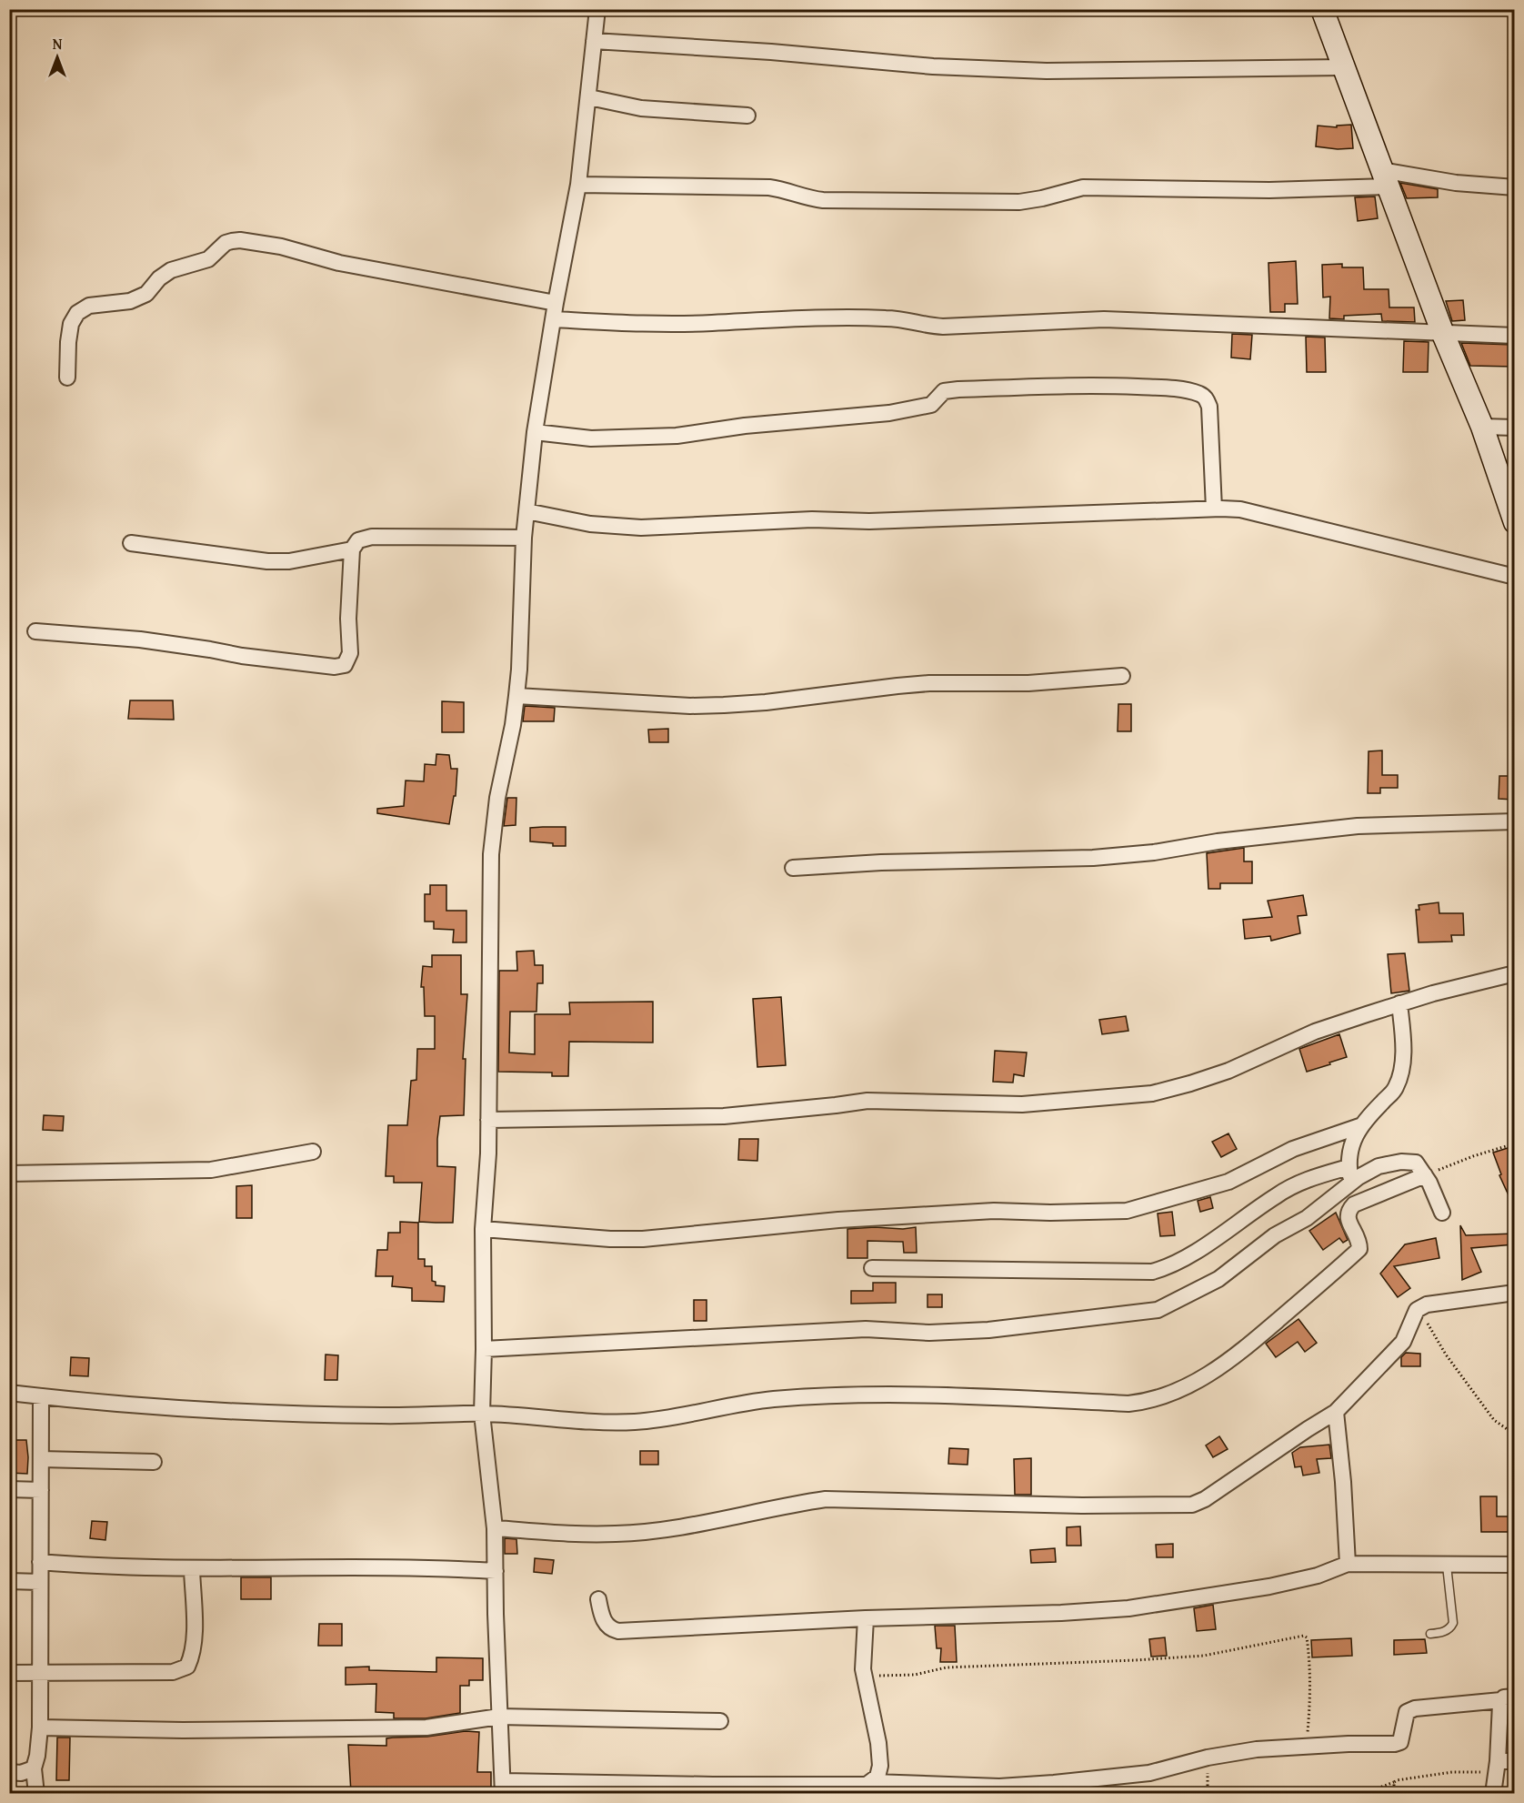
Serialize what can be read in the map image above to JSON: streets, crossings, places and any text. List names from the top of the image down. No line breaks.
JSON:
{"north":"top"}
